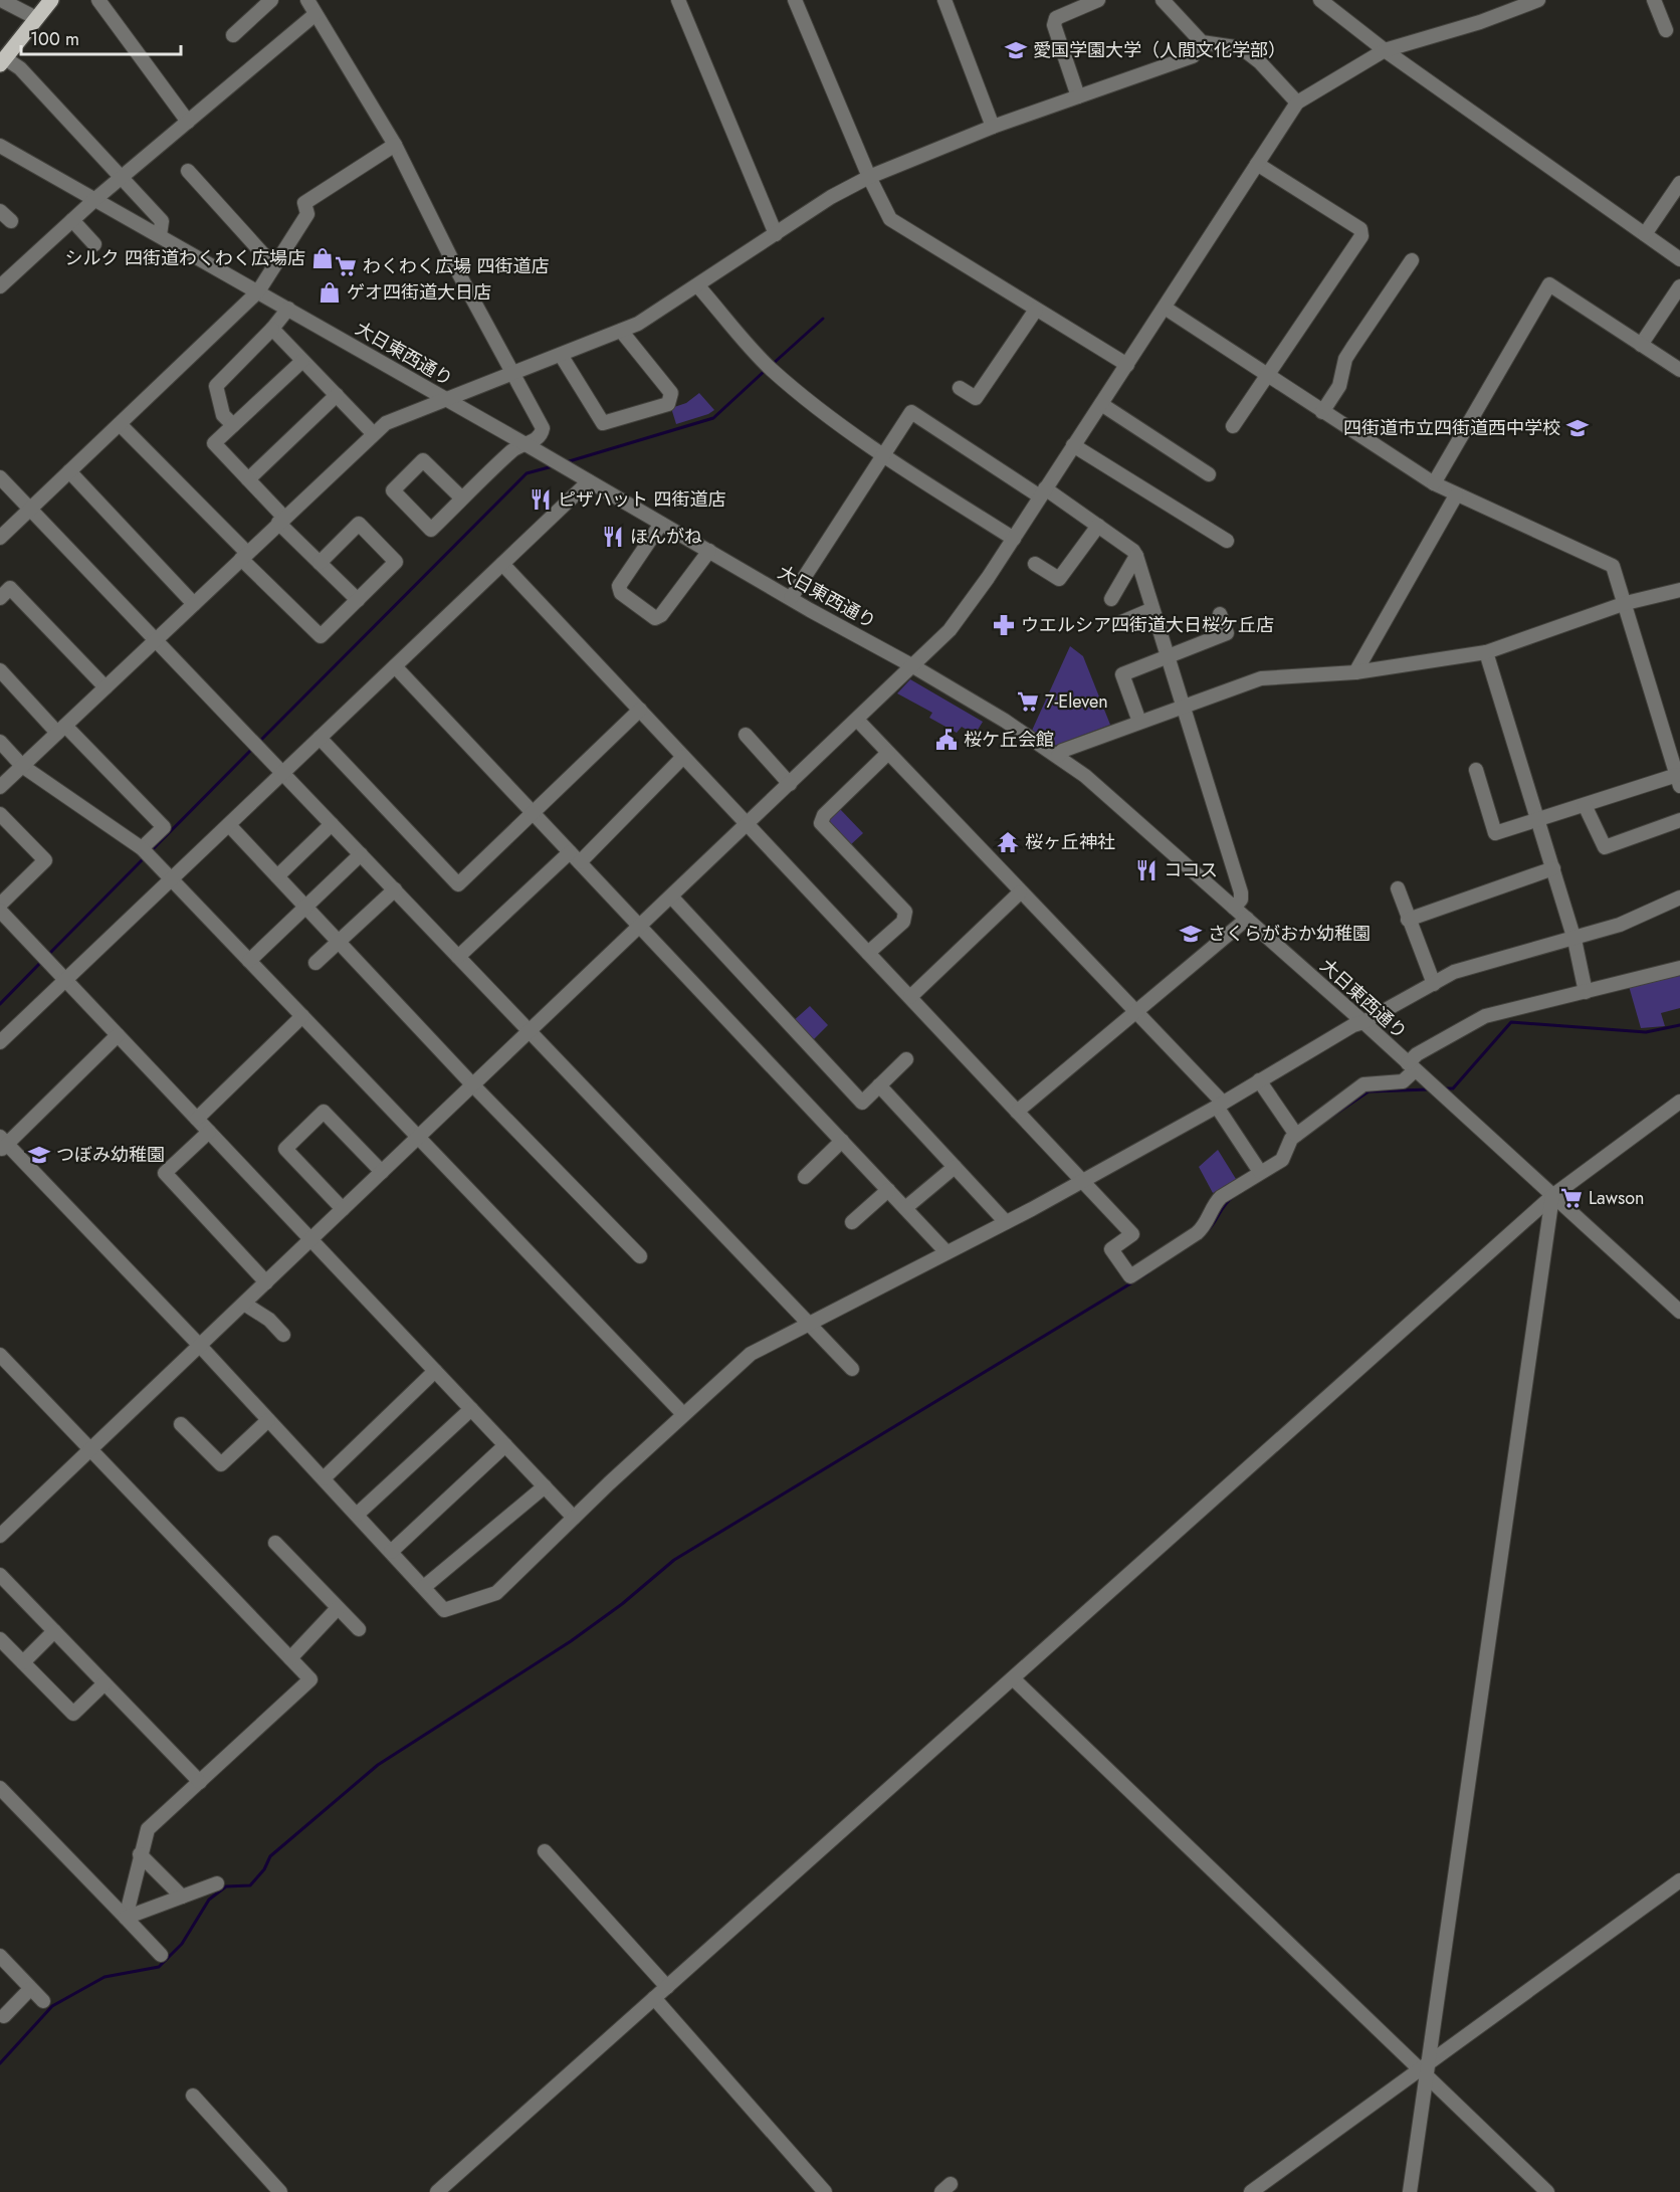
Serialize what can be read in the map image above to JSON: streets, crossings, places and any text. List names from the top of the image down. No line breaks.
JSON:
{"streets":{"street":["大日東西通り"]},"places":{"school or university":["愛国学園大学（人間文化学部）","四街道市立四街道西中学校","さくらがおか幼稚園","つぼみ幼稚園"],"shop":["シルク 四街道わくわく広場店","ゲオ四街道大日店"],"supermarket":["わくわく広場 四街道店","7-Eleven","Lawson"],"restaurant":["ピザハット 四街道店","ほんがね","ココス"],"pharmacy":["ウエルシア四街道大日桜ケ丘店"],"public building":["桜ケ丘会館"],"temple":["桜ヶ丘神社"]},"scale_bar":"100 m"}
